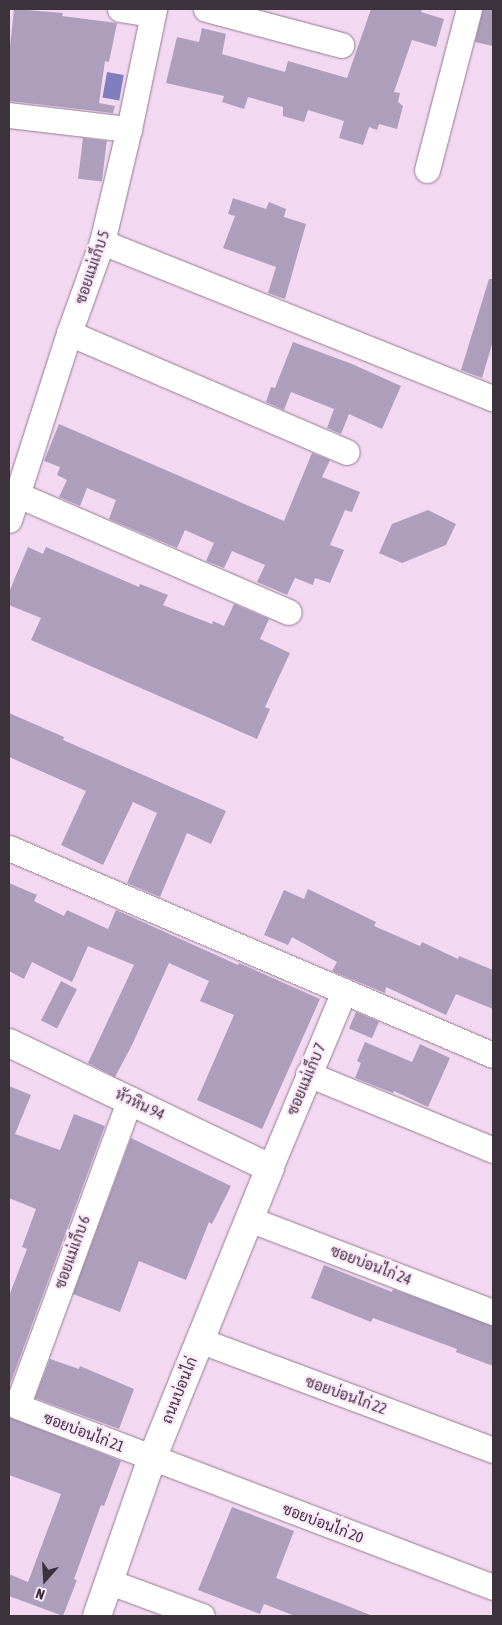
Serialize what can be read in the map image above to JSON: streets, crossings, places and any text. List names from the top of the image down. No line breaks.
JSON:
{"streets":{"street":["ซอยแม่เก็บ 5","ซอยแม่เก็บ 7","หัวหิน 94","ซอยแม่เก็บ 6","ซอยบ่อนไก่ 24","ถนนบ่อนไก่","ซอยบ่อนไก่ 22","ซอยบ่อนไก่ 21","ซอยบ่อนไก่ 20"]},"crossings":[["ซอยแม่เก็บ 7","หัวหิน 94"],["ซอยแม่เก็บ 7","ถนนบ่อนไก่"],["หัวหิน 94","ซอยแม่เก็บ 6"],["หัวหิน 94","ถนนบ่อนไก่"],["ซอยแม่เก็บ 6","ซอยบ่อนไก่ 21"],["ซอยบ่อนไก่ 24","ถนนบ่อนไก่"],["ถนนบ่อนไก่","ซอยบ่อนไก่ 22"],["ถนนบ่อนไก่","ซอยบ่อนไก่ 21"],["ถนนบ่อนไก่","ซอยบ่อนไก่ 20"],["ซอยบ่อนไก่ 21","ซอยบ่อนไก่ 20"]],"north":"bottom"}
